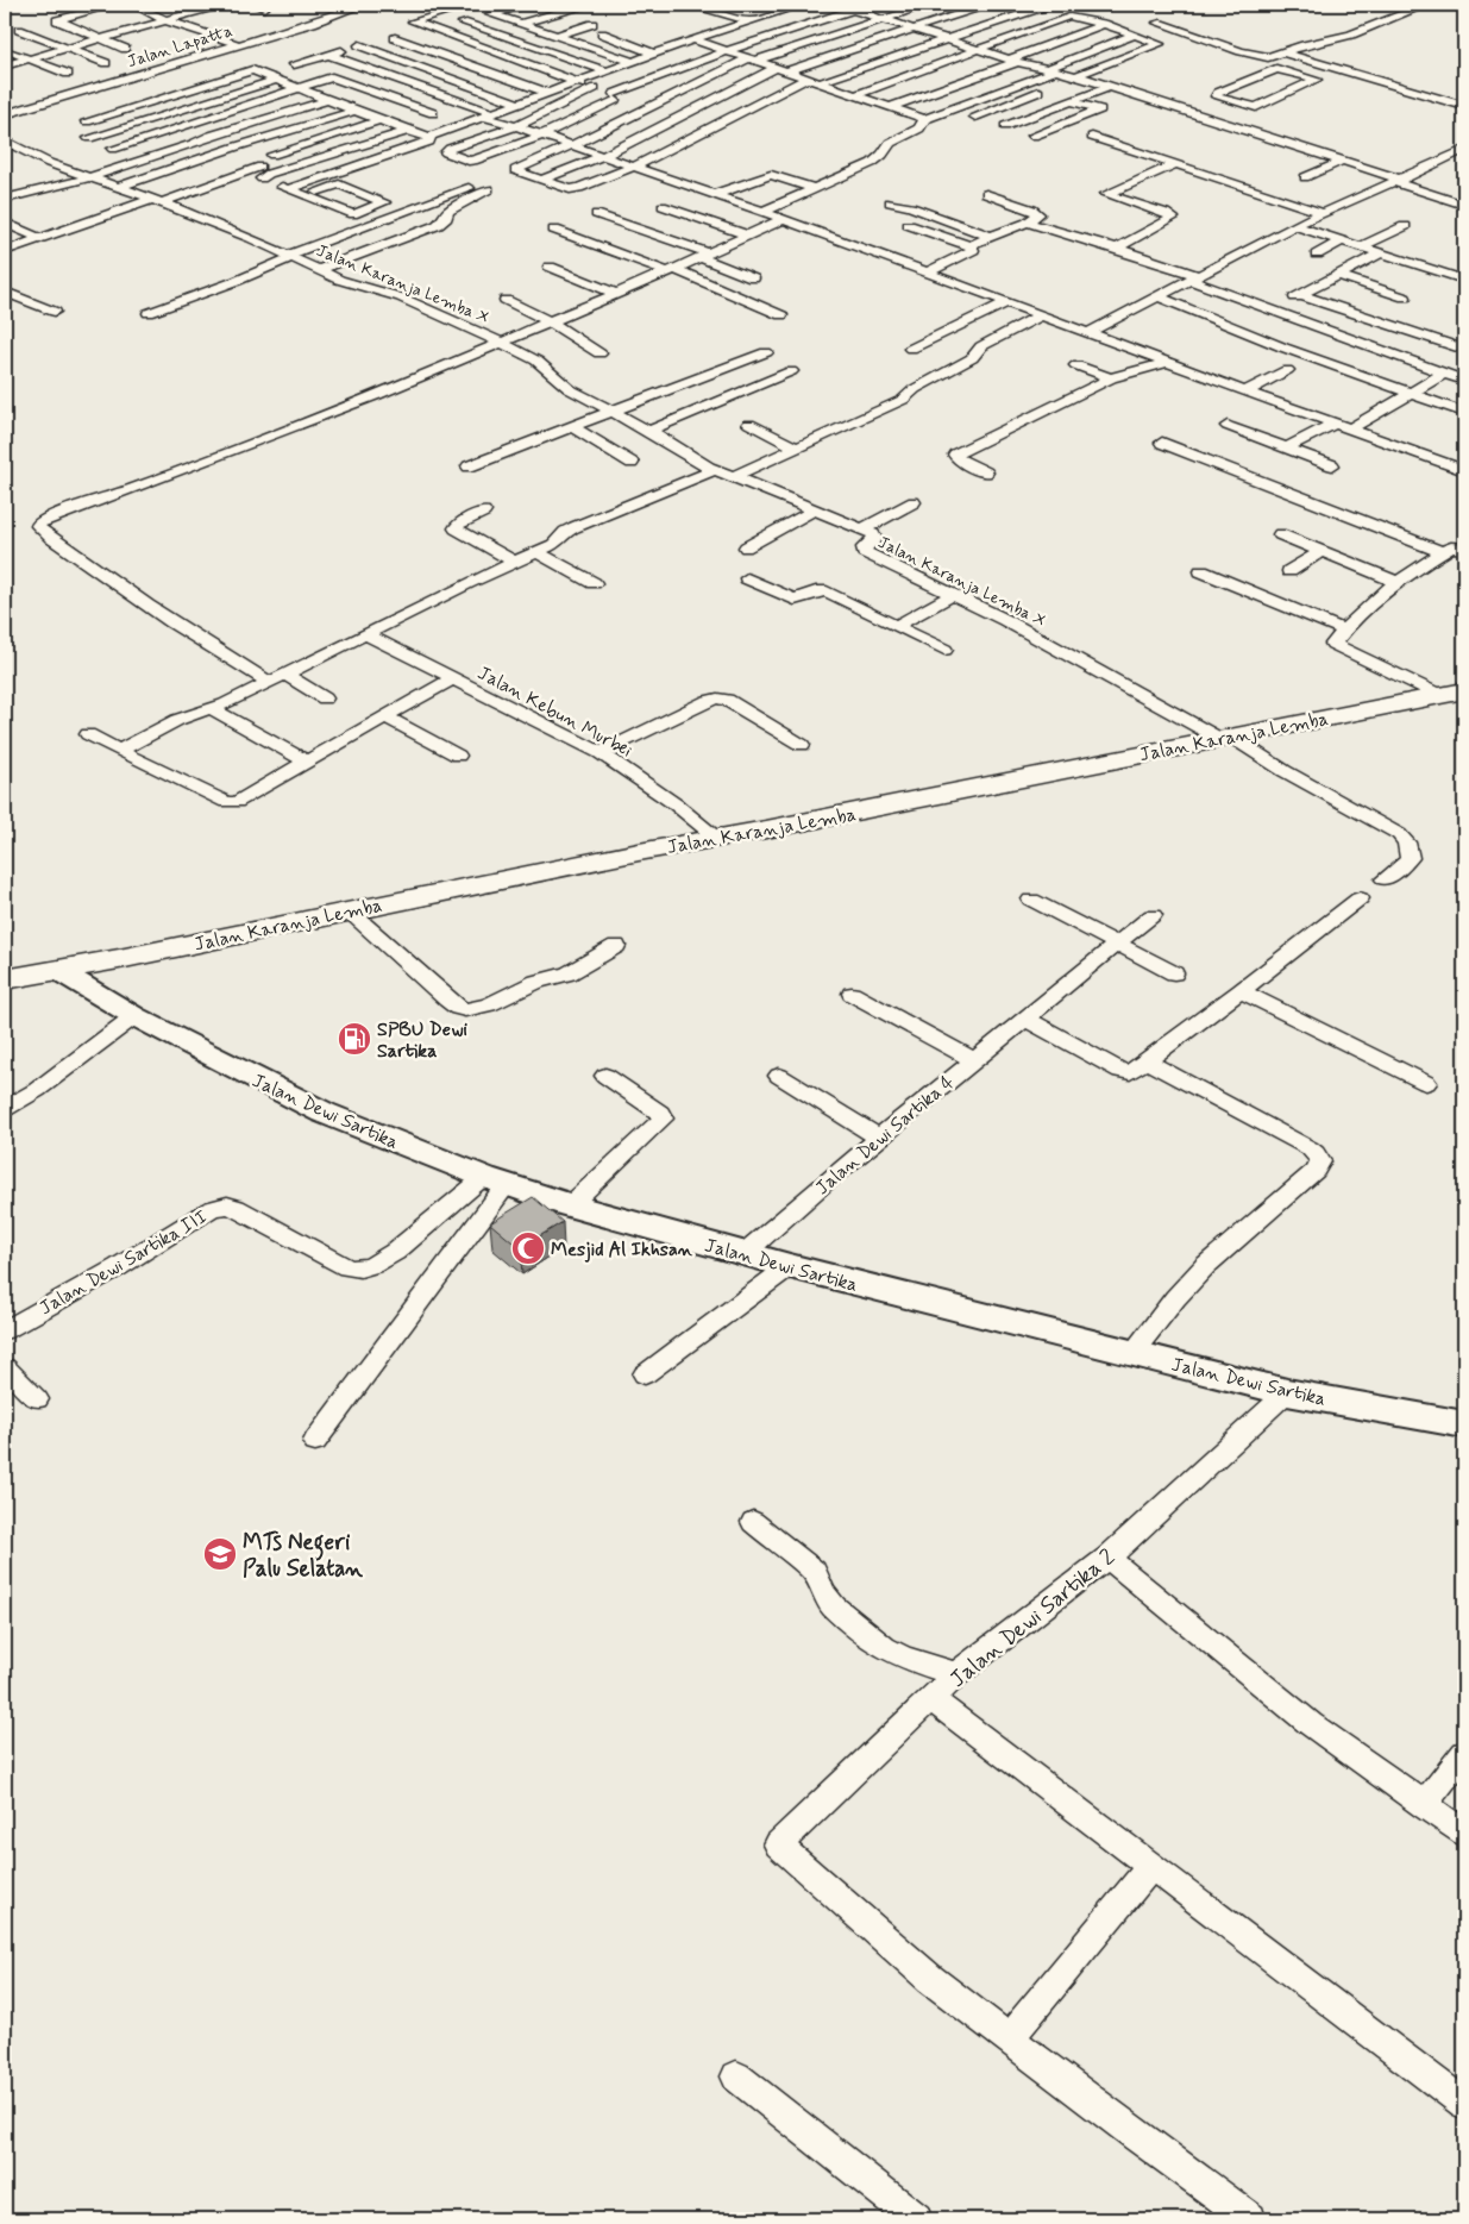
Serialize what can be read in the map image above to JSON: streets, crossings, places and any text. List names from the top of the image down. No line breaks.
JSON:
{"streets":{"main road":["Jalan Karanja Lemba","Jalan Dewi Sartika"],"street":["Jalan Lapatta","Jalan Karanja Lemba X","Jalan Kebun Murbei","Jalan Dewi Sartika 4","Jalan Dewi Sartika III","Jalan Dewi Sartika 2"]},"crossings":[["Jalan Karanja Lemba X","Jalan Karanja Lemba"],["Jalan Kebun Murbei","Jalan Karanja Lemba"],["Jalan Karanja Lemba","Jalan Dewi Sartika"],["Jalan Dewi Sartika","Jalan Dewi Sartika 4"],["Jalan Dewi Sartika","Jalan Dewi Sartika III"],["Jalan Dewi Sartika","Jalan Dewi Sartika 2"]],"places":{"fuel station":["SPBU Dewi Sartika"],"mosque":["Mesjid Al Ikhsan"],"school or university":["MTs Negeri Palu Selatan"]}}
